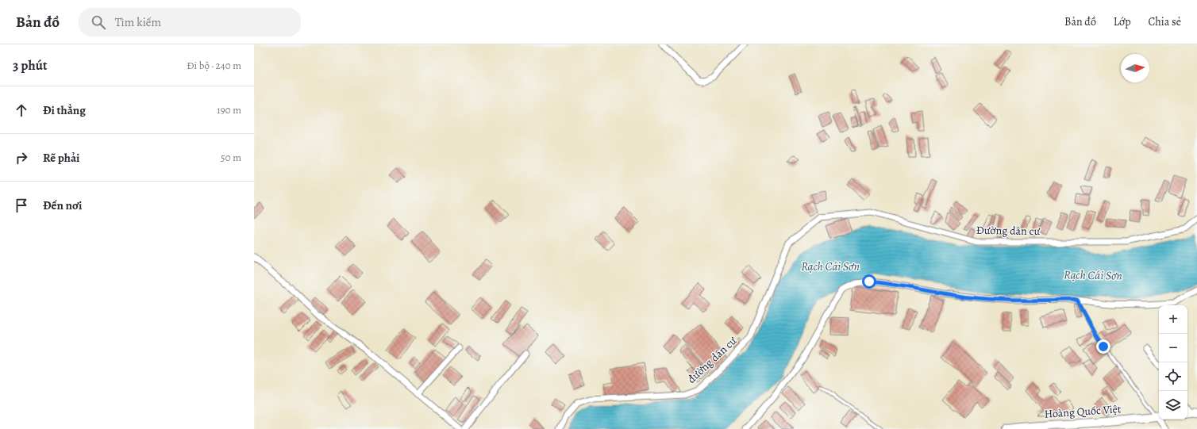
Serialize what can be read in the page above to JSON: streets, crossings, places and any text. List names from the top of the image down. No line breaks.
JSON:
{"streets":{"street":["Đường dân cư","đường dân cư","Hoàng Quốc Việt"]},"crossings":[["Đường dân cư","đường dân cư"]],"water":["Rạch Cái Sơn"],"north":"right","page":{"header":"Bản đồ","search":"Tìm kiếm","nav":["Bản đồ","Lớp","Chia sẻ"],"heading":["3 phút","Đi bộ · 240 m"],"list":[["Đi thẳng","190 m"],["Rẽ phải","50 m"],"Đến nơi"],"map_buttons":["+","−"]}}
